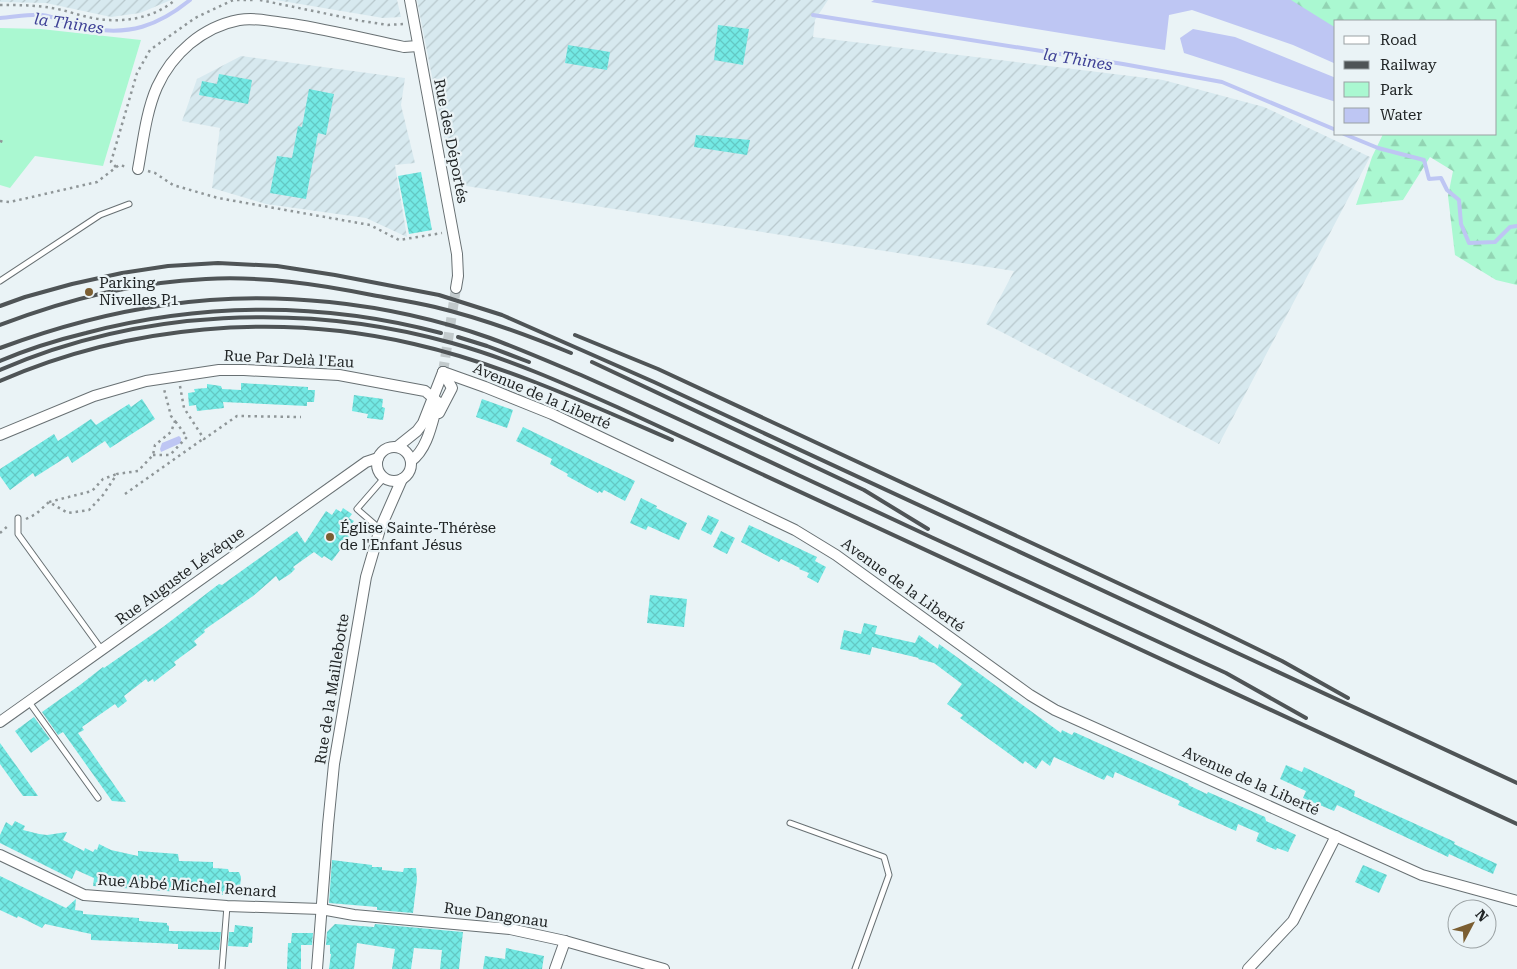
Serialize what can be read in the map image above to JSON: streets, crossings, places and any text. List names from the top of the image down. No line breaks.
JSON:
{"streets":{"street":["Rue des Déportés","Rue Par Delà l'Eau","Avenue de la Liberté","Rue Auguste Lévéque","Rue de la Maillebotte","Rue Abbé Michel Renard","Rue Dangonau"]},"crossings":[["Rue Auguste Lévéque","Rue de la Maillebotte"],["Rue de la Maillebotte","Rue Abbé Michel Renard"],["Rue de la Maillebotte","Rue Dangonau"],["Rue Abbé Michel Renard","Rue Dangonau"]],"water":["la Thines"],"places":["Parking Nivelles P1","Église Sainte-Thérèse de l'Enfant Jésus"],"legend":["Road","Railway","Park","Water"],"north":"top right"}
